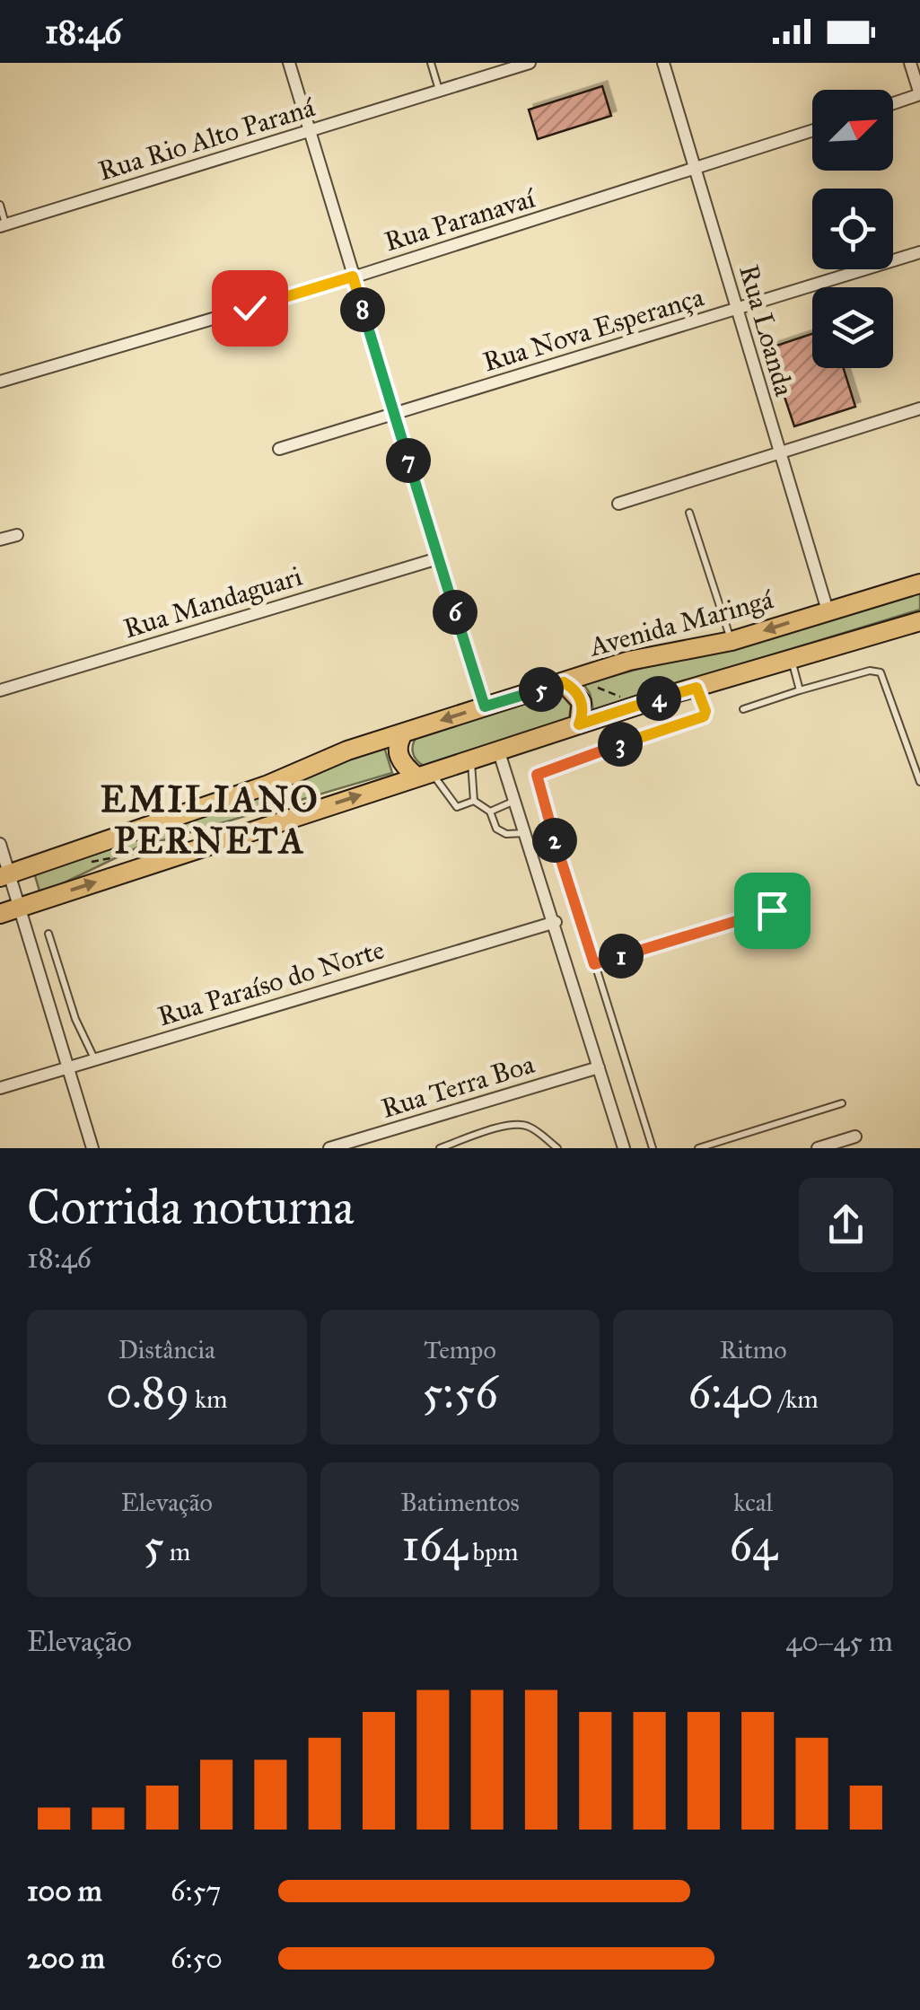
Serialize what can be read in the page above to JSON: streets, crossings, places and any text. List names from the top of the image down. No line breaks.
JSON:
{"streets":{"main road":["Avenida Maringá"],"street":["Rua Rio Alto Paraná","Rua Paranavaí","Rua Nova Esperança","Rua Loanda","Rua Mandaguari","Rua Paraíso do Norte","Rua Terra Boa"]},"crossings":[["Rua Paranavaí","Rua Loanda"],["Rua Nova Esperança","Rua Loanda"],["Rua Loanda","Avenida Maringá"]],"districts":["EMILIANO PERNETA"],"north":"top right","page":{"status":"18:46","pins":["8","7","6","5","4","3","2","1"],"heading":["Corrida noturna","18:46"],"stats":[["Distância","0.89 km"],["Tempo","5:56"],["Ritmo","6:40 /km"],["Elevação","5 m"],["Batimentos","164 bpm"],["kcal","64"]],"chart":["Elevação","40–45 m"],"list":[{"name":"100 m","note":"6:57"},{"name":"200 m","note":"6:50"}]}}
